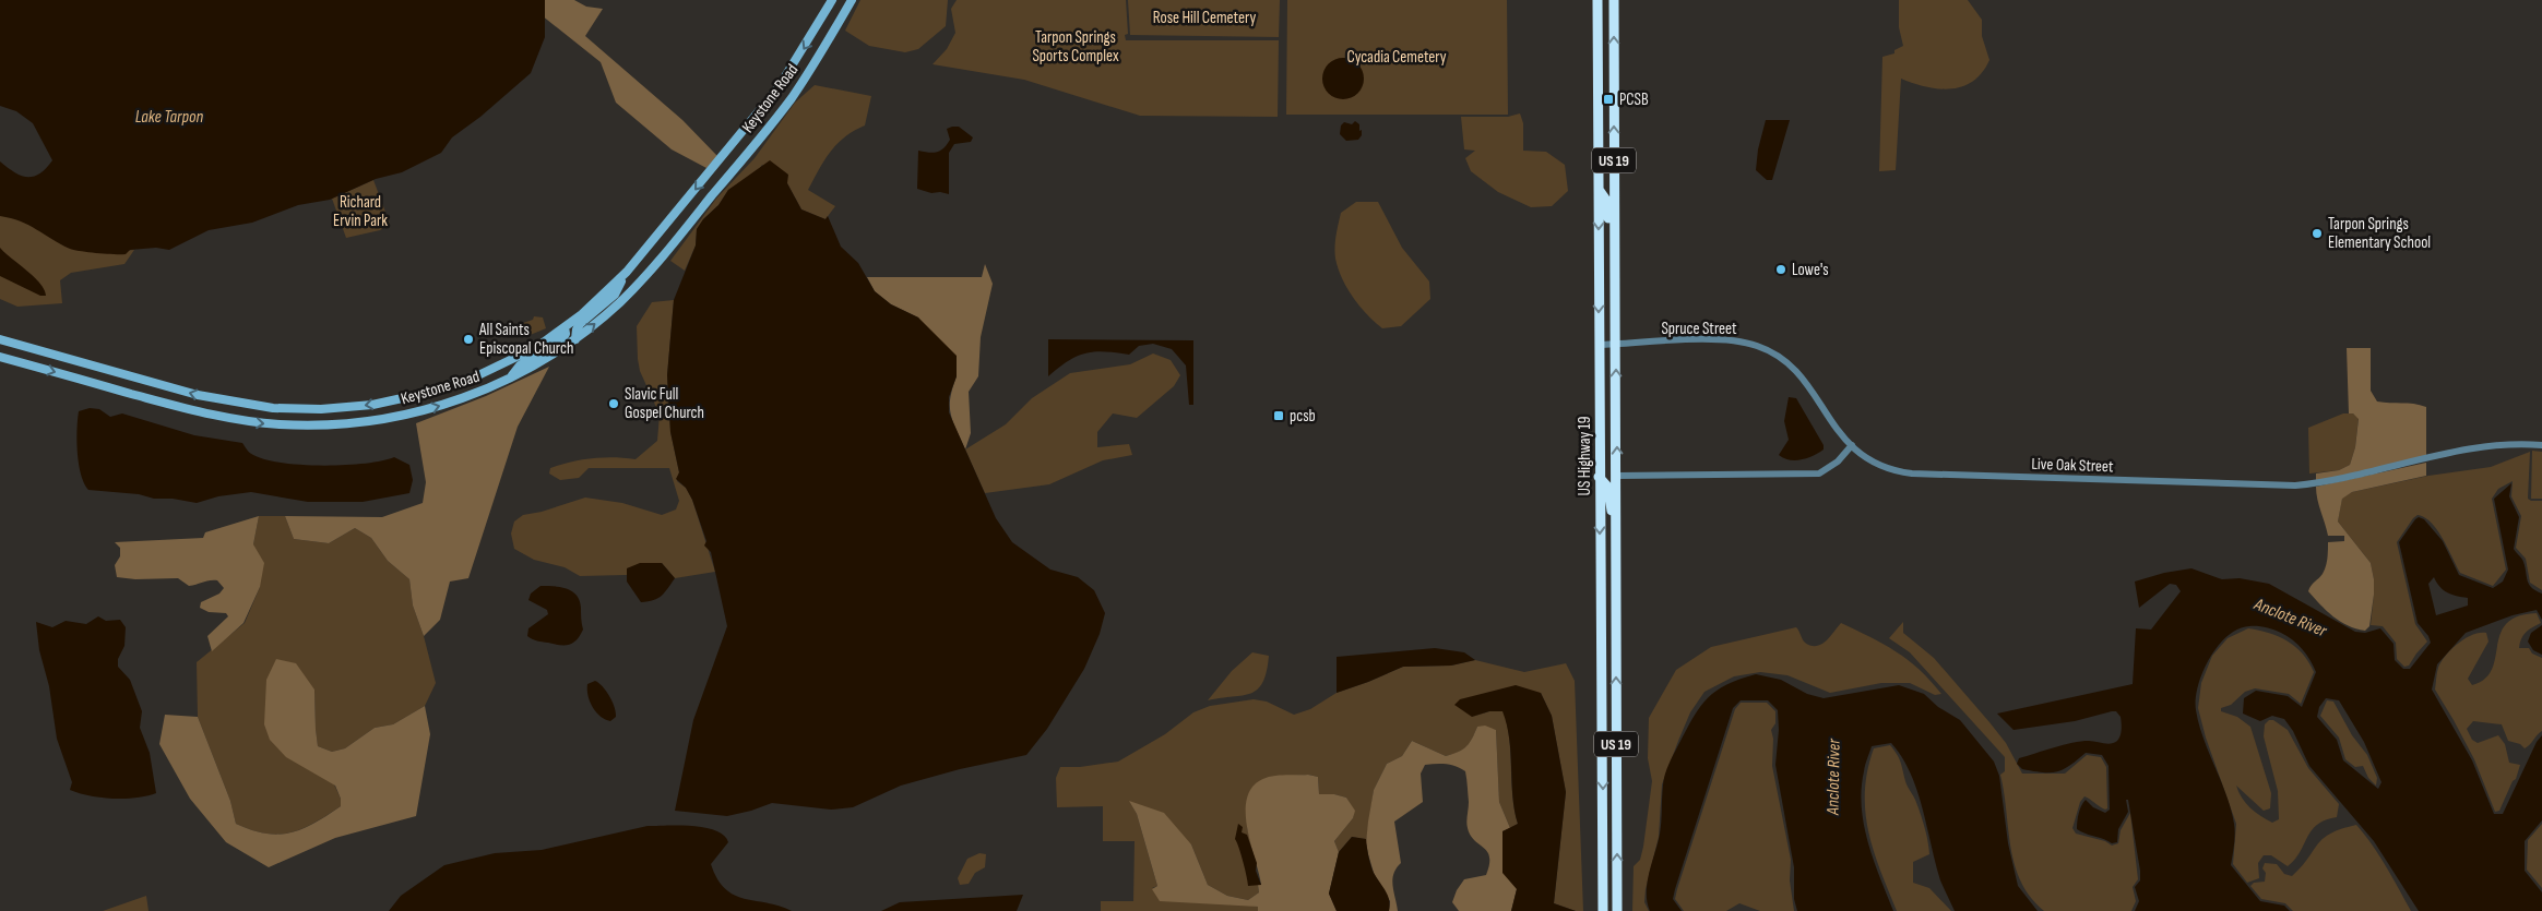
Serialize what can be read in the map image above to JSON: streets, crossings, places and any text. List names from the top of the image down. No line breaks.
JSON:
{"streets":{"highway":["US 19","US Highway 19"],"main road":["Keystone Road"],"street":["Spruce Street","Live Oak Street"]},"crossings":[["Spruce Street","US Highway 19"],["Spruce Street","Live Oak Street"]],"water":["Lake Tarpon","Anclote River"],"parks":["Rose Hill Cemetery","Tarpon Springs Sports Complex","Cycadia Cemetery","Richard Ervin Park"],"places":{"transit":["PCSB","pcsb"],"other":["Tarpon Springs Elementary School","Lowe's","All Saints Episcopal Church","Slavic Full Gospel Church"]}}
